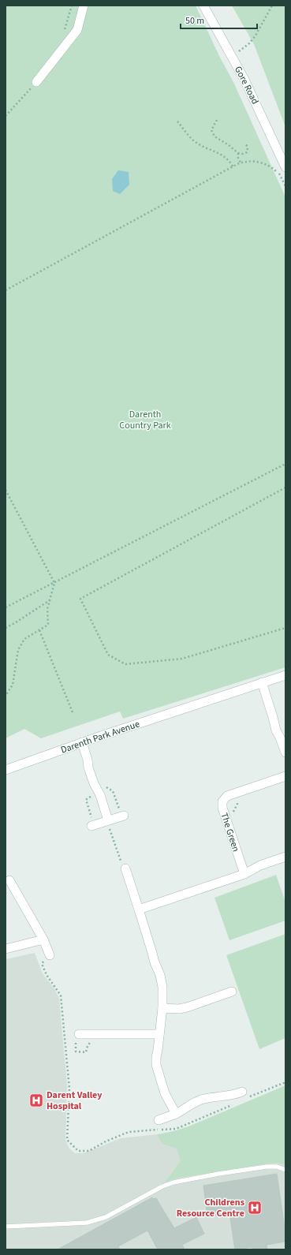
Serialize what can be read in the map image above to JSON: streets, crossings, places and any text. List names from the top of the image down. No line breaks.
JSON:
{"streets":{"street":["Gore Road","Darenth Park Avenue","The Green"]},"parks":["Darenth Country Park"],"places":{"hospital":["Darent Valley Hospital","Childrens Resource Centre"]},"scale_bar":"50 m"}
